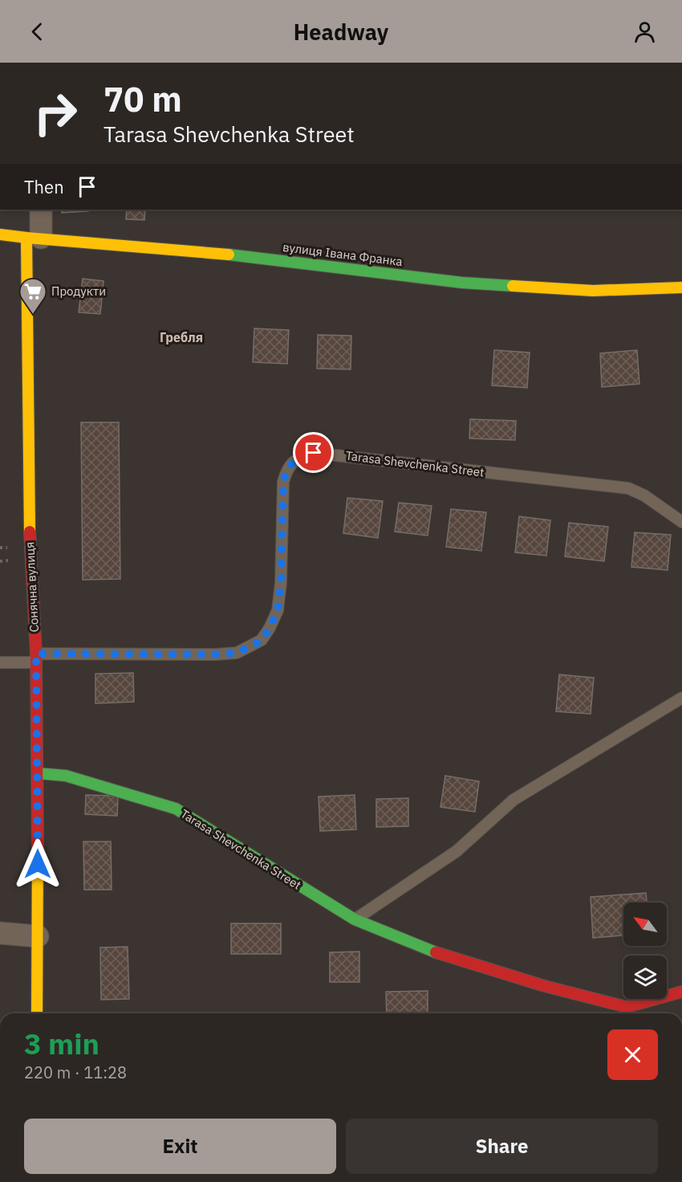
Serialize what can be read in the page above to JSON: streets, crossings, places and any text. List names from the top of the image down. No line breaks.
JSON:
{"streets":{"street":["вулиця Івана Франка","Tarasa Shevchenka Street","Сонячна вулиця"]},"crossings":[["вулиця Івана Франка","Сонячна вулиця"],["Tarasa Shevchenka Street","Сонячна вулиця"]],"districts":["Гребля"],"places":{"supermarket":["Продукти"]},"north":"top left","page":{"header":"Headway","turn":["70 m","Tarasa Shevchenka Street"],"then":"Then","heading":["3 min","220 m · 11:28"],"buttons":["Exit","Share"]}}
